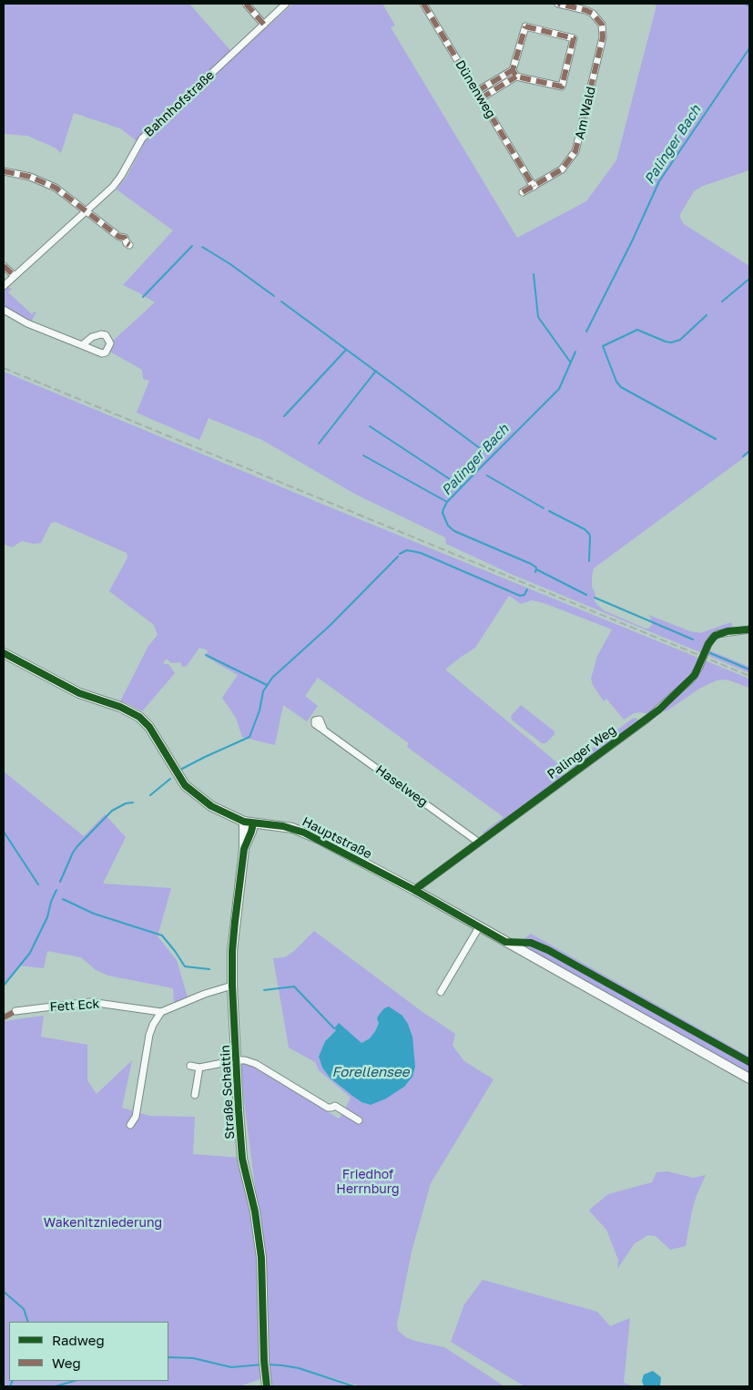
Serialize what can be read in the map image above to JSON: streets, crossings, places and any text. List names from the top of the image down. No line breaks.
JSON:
{"streets":{"main road":["Hauptstraße","Straße Schattin"],"street":["Dünenweg","Bahnhofstraße","Am Wald","Palinger Weg","Haselweg","Fett Eck"]},"crossings":[["Dünenweg","Am Wald"],["Palinger Weg","Haselweg"],["Palinger Weg","Hauptstraße"],["Hauptstraße","Straße Schattin"]],"water":["Palinger Bach","Forellensee"],"parks":["Friedhof Herrnburg","Wakenitzniederung"],"legend":["Radweg","Weg"]}
